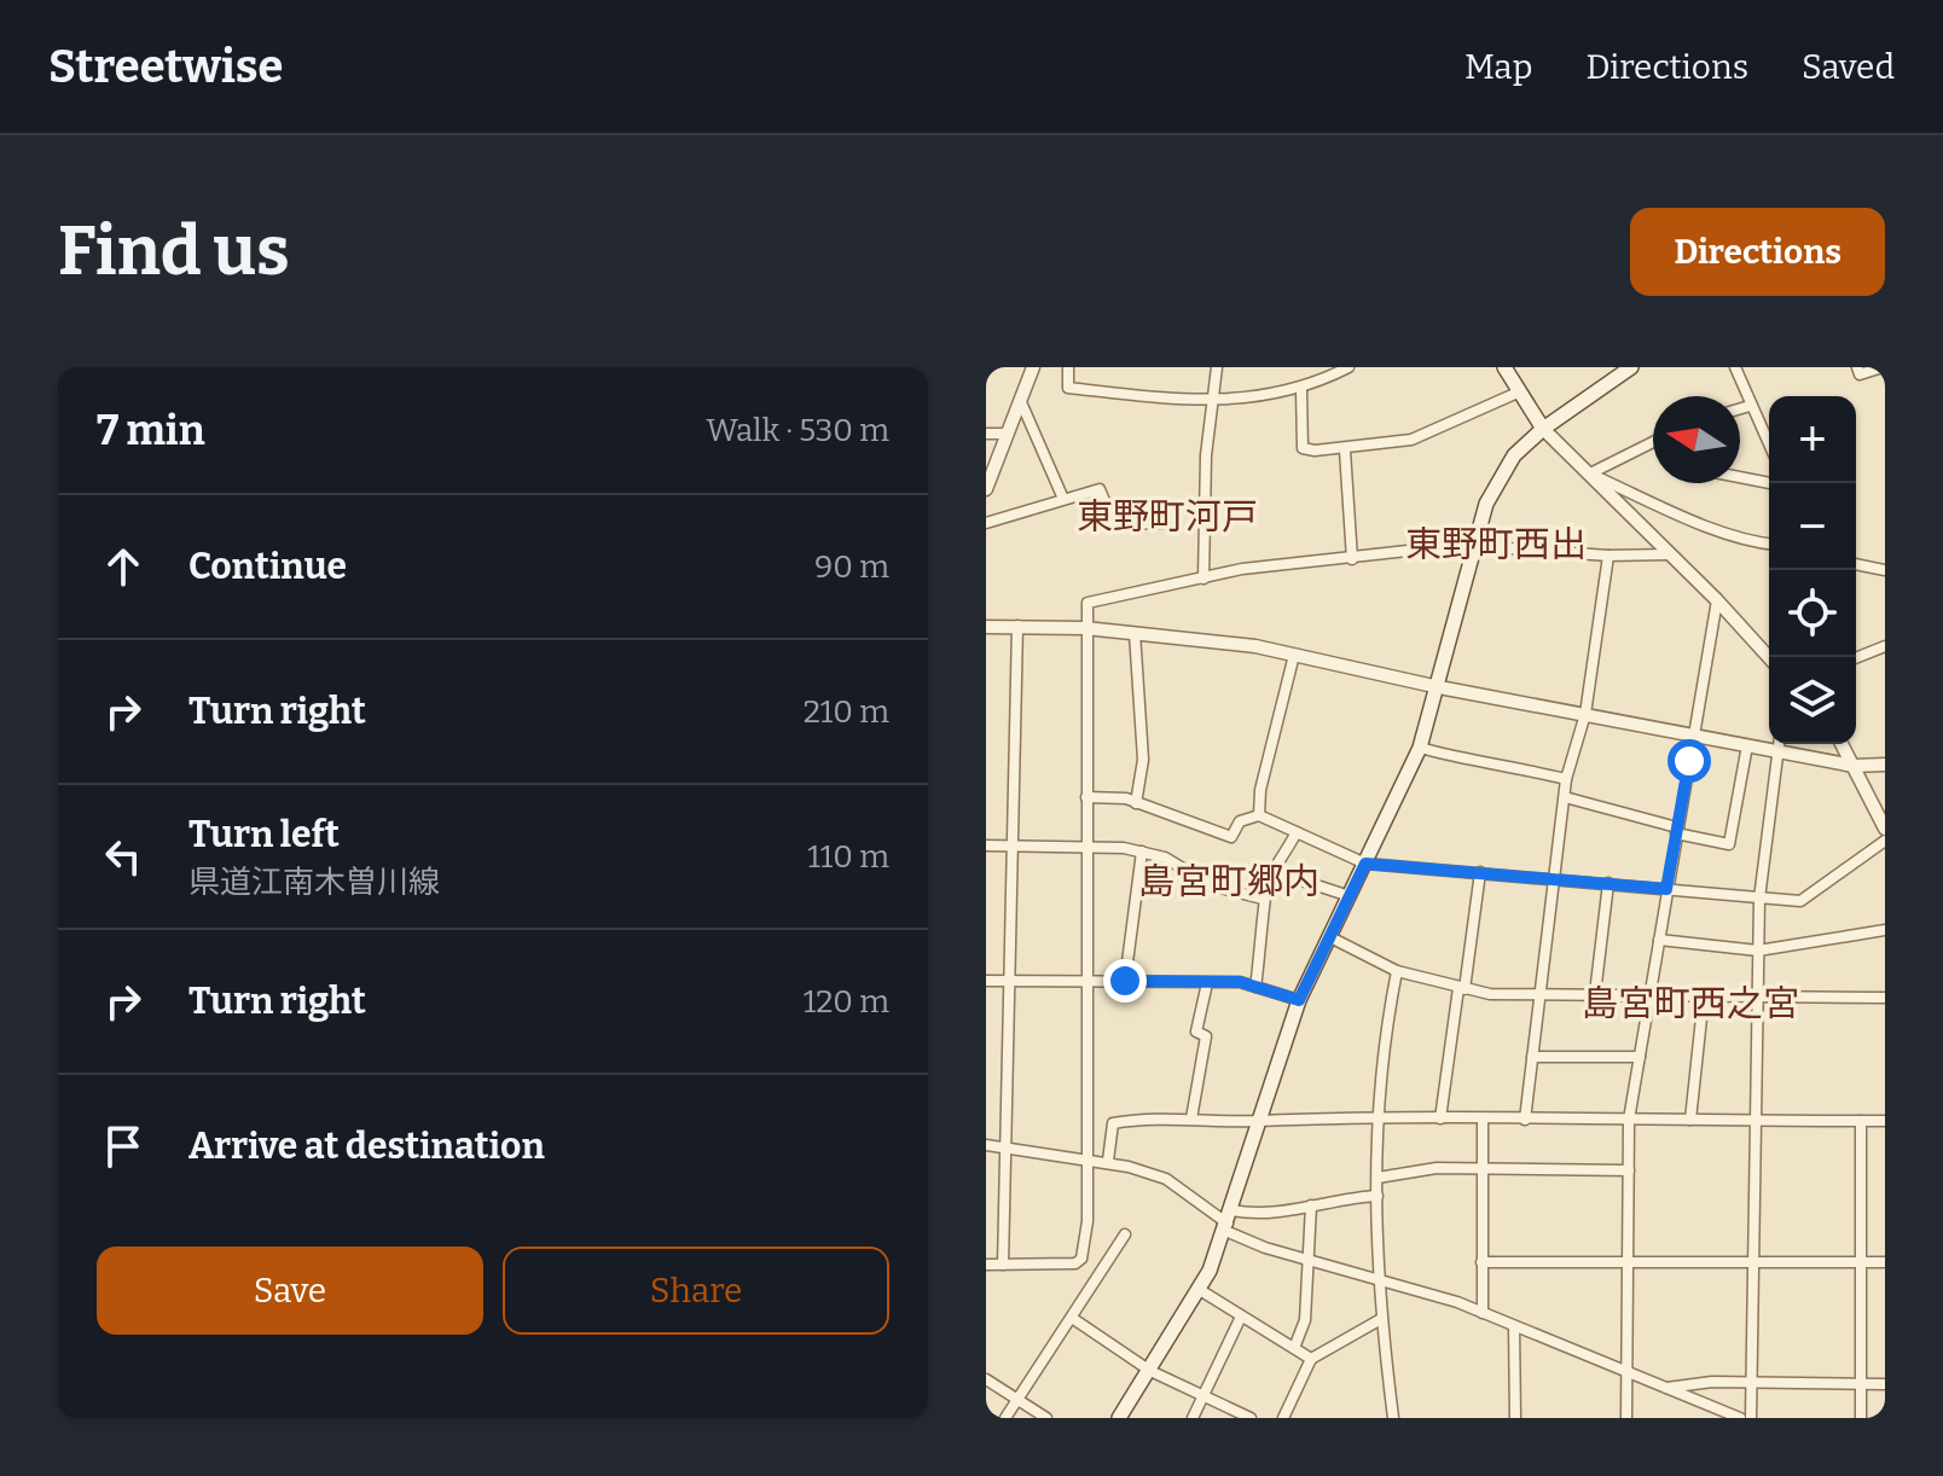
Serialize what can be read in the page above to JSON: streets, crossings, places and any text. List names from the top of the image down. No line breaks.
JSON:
{"districts":["東野町河戸","東野町西出","島宮町郷内","島宮町西之宮"],"north":"left","page":{"header":"Streetwise","nav":["Map","Directions","Saved"],"buttons":["Directions",["Save","Share"]],"title":"Find us","heading":["7 min","Walk · 530 m"],"map_buttons":["+","−"],"list":[["Continue","90 m"],["Turn right","210 m"],["Turn left","県道江南木曽川線","110 m"],["Turn right","120 m"],"Arrive at destination"]}}
